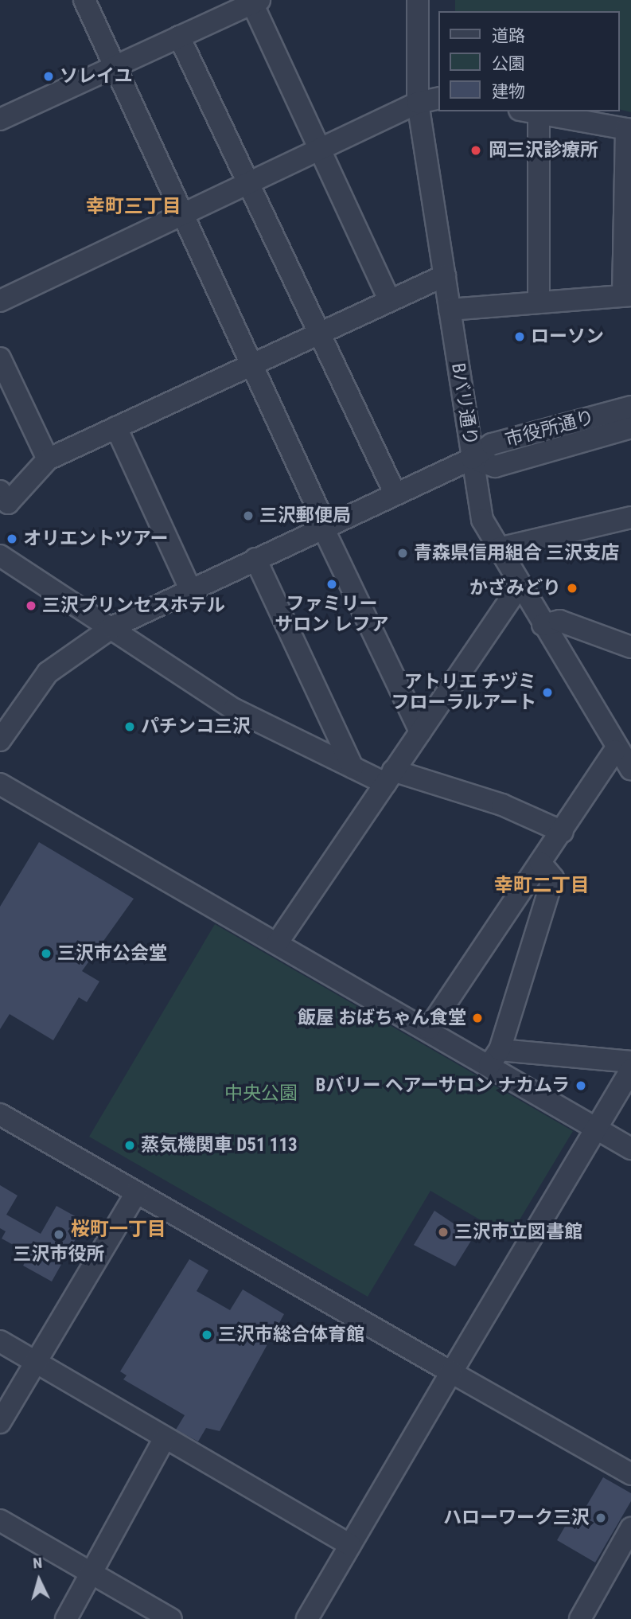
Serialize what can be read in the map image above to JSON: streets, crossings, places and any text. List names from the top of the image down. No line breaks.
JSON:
{"streets":{"street":["Bバリ通り","市役所通り"]},"crossings":[["Bバリ通り","市役所通り"]],"districts":["幸町三丁目","幸町二丁目","桜町一丁目"],"parks":["中央公園"],"places":["ソレイユ","岡三沢診療所","ローソン","三沢郵便局","オリエントツアー","青森県信用組合 三沢支店","ファミリー サロン レフア","かざみどり","三沢プリンセスホテル","アトリエ チヅミ フローラルアート","パチンコ三沢","三沢市公会堂","飯屋 おばちゃん食堂","Bバリー ヘアーサロン ナカムラ","蒸気機関車 D51 113","三沢市立図書館","三沢市役所","三沢市総合体育館","ハローワーク三沢"],"legend":["道路","公園","建物"],"north":"top"}
